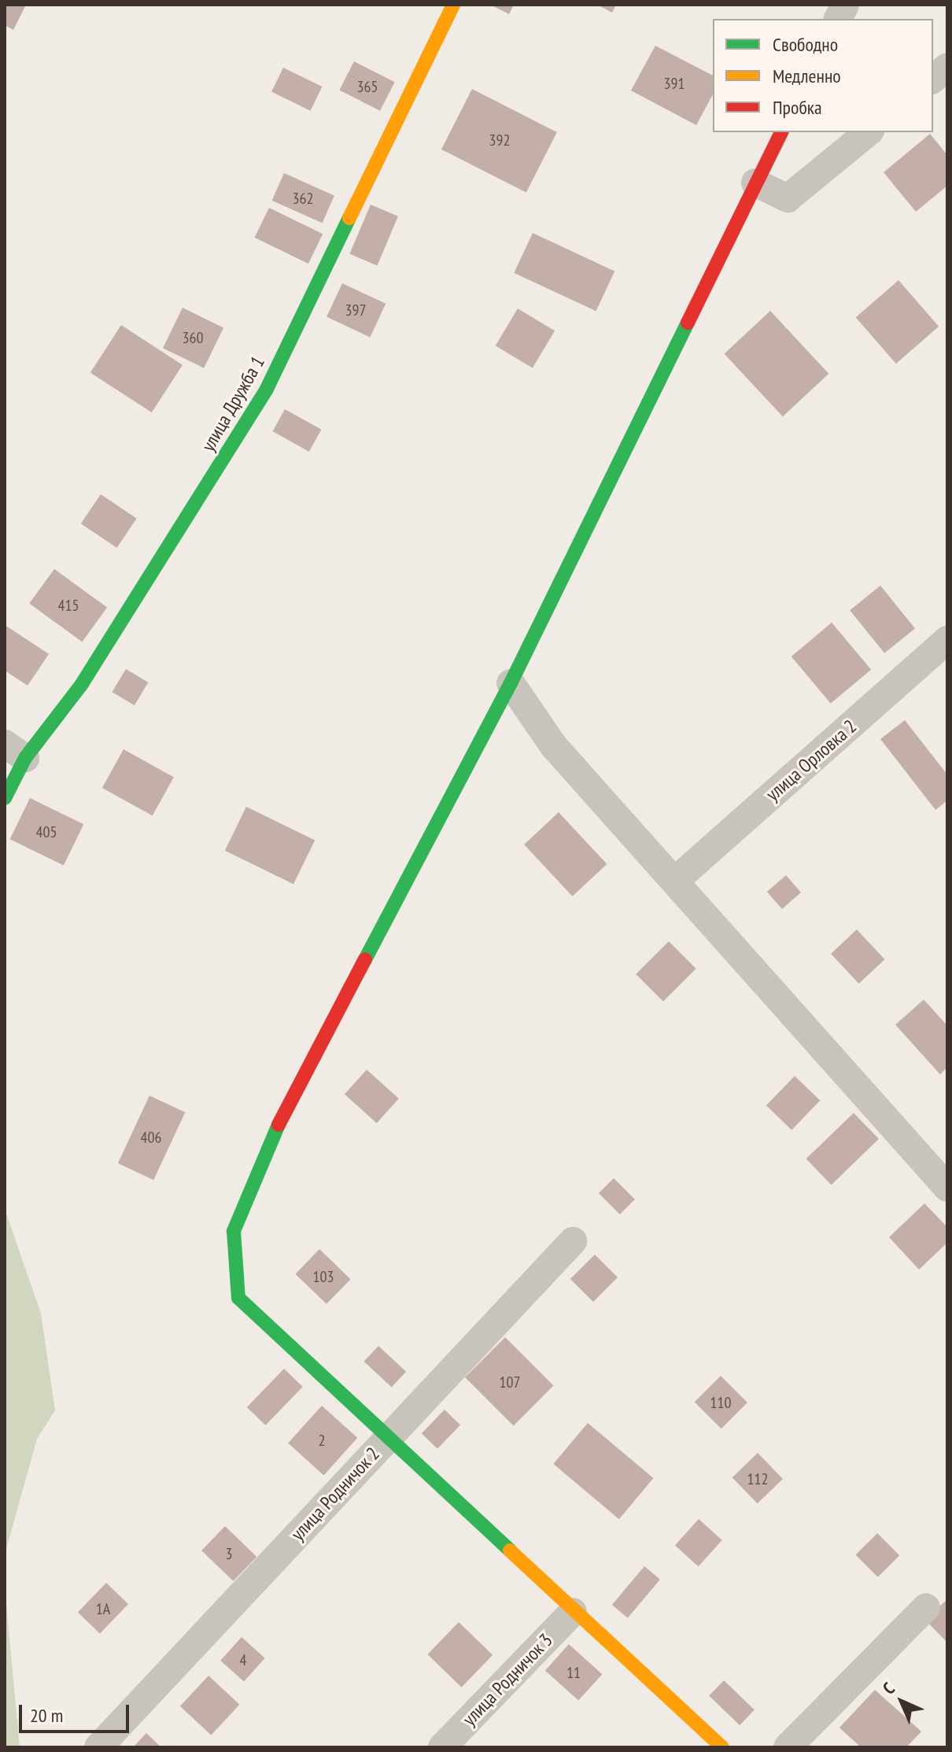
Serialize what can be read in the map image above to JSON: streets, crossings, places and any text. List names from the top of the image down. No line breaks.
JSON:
{"streets":{"street":["улица Дружба 1","улица Орловка 2","улица Родничок 2","улица Родничок 3"]},"house_numbers":["391","365","392","362","397","360","415","405","406","103","107","110","2","112","3","1А","4","11"],"legend":["Свободно","Медленно","Пробка"],"scale_bar":"20 m","north":"top left"}
